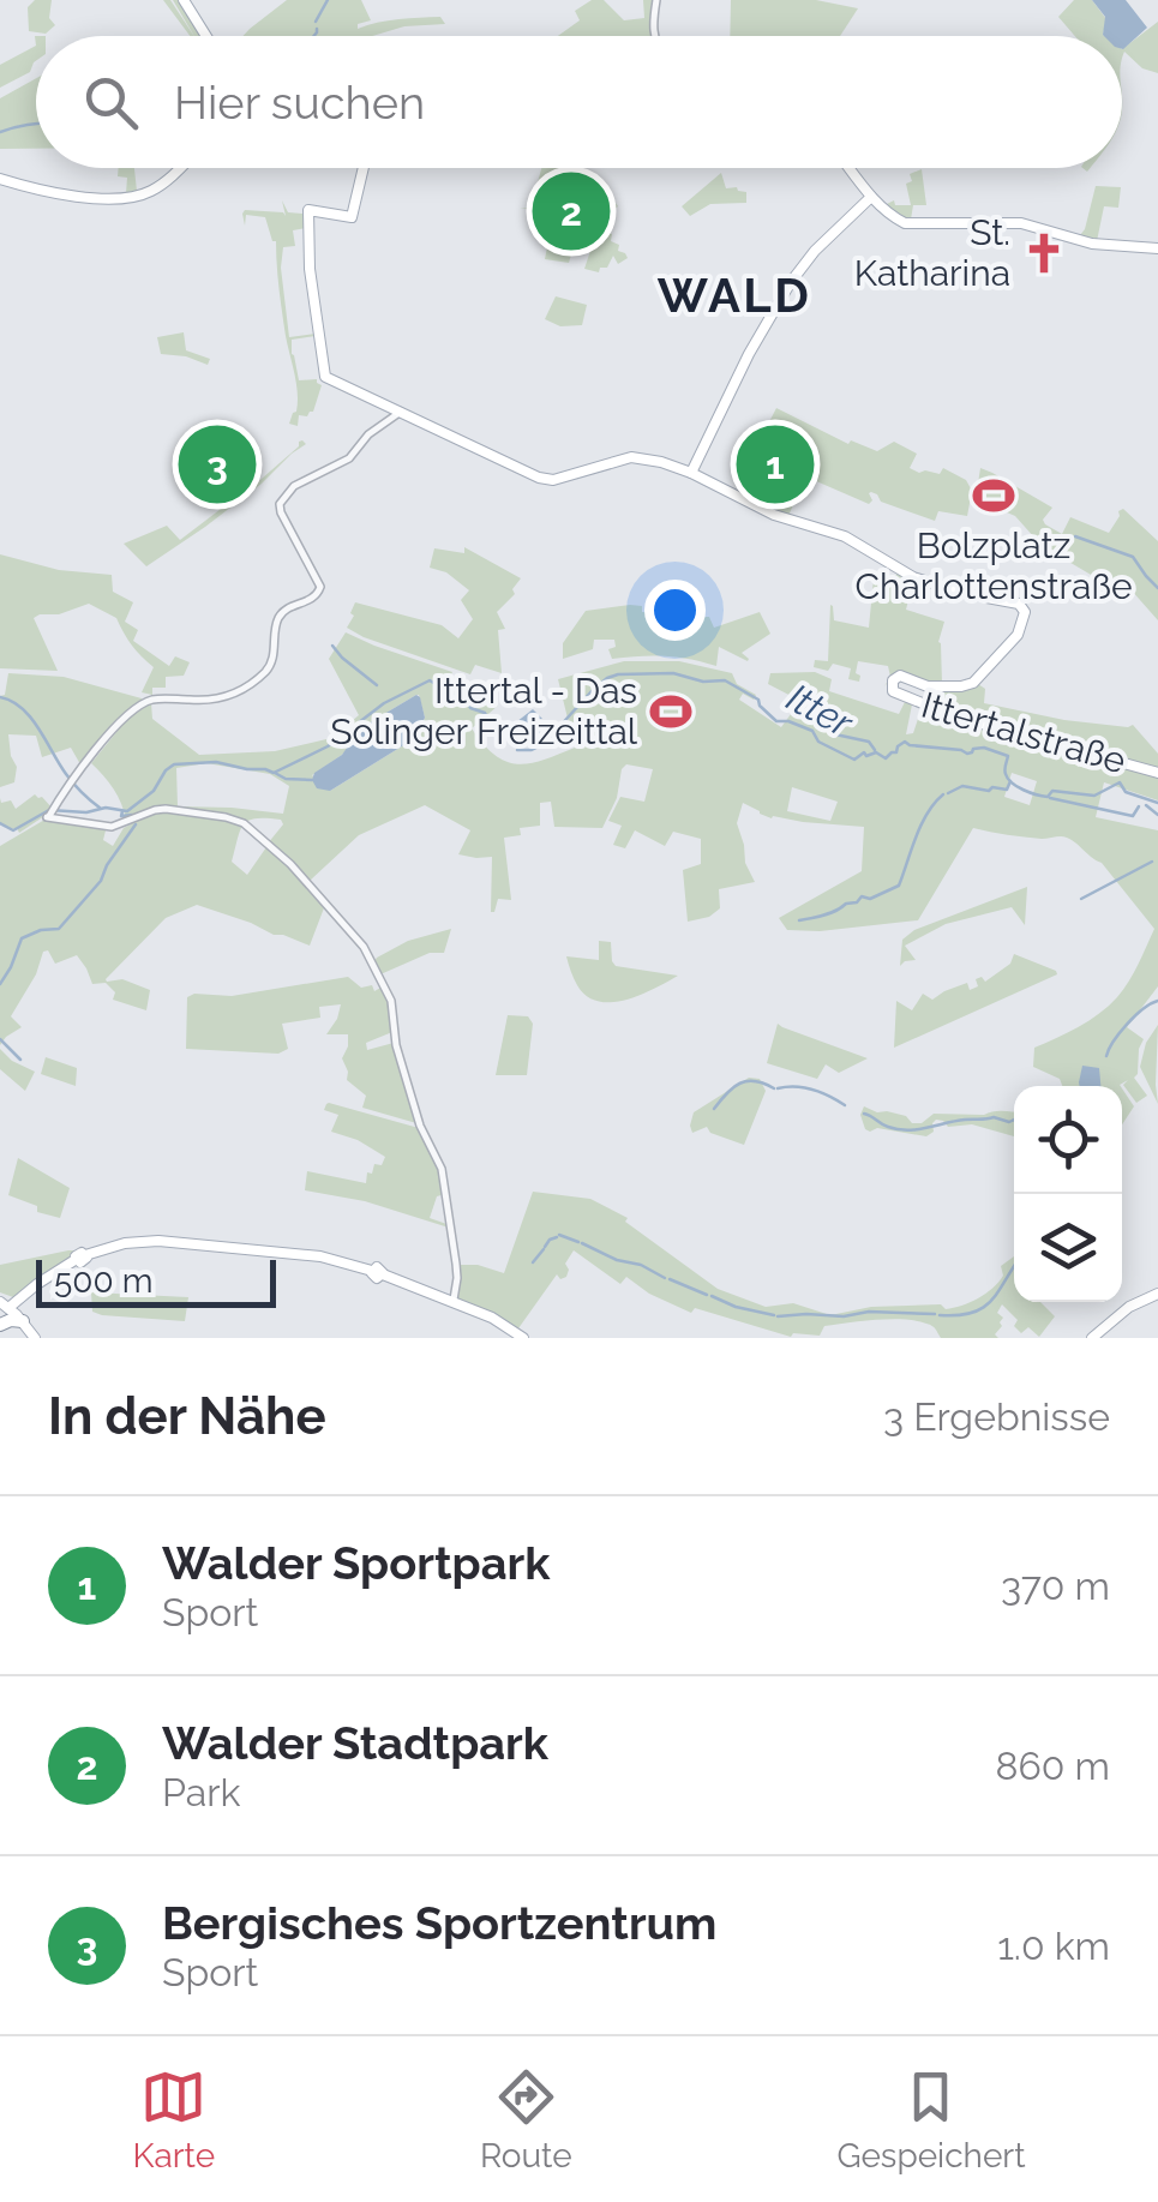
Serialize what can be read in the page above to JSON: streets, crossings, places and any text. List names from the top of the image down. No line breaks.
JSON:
{"streets":{"main road":["Ittertalstraße"]},"districts":["WALD"],"water":["Itter"],"places":{"church":["St. Katharina"],"sports":["Bolzplatz Charlottenstraße","Ittertal - Das Solinger Freizeittal"]},"scale_bar":"500 m","page":{"search":"Hier suchen","pins":["2","1","3"],"scale":"500 m","heading":["In der Nähe","3 Ergebnisse"],"list":[{"mark":"1","name":"Walder Sportpark","note":"Sport","value":"370 m"},{"mark":"2","name":"Walder Stadtpark","note":"Park","value":"860 m"},{"mark":"3","name":"Bergisches Sportzentrum","note":"Sport","value":"1.0 km"}],"nav":["Karte","Route","Gespeichert"]}}
